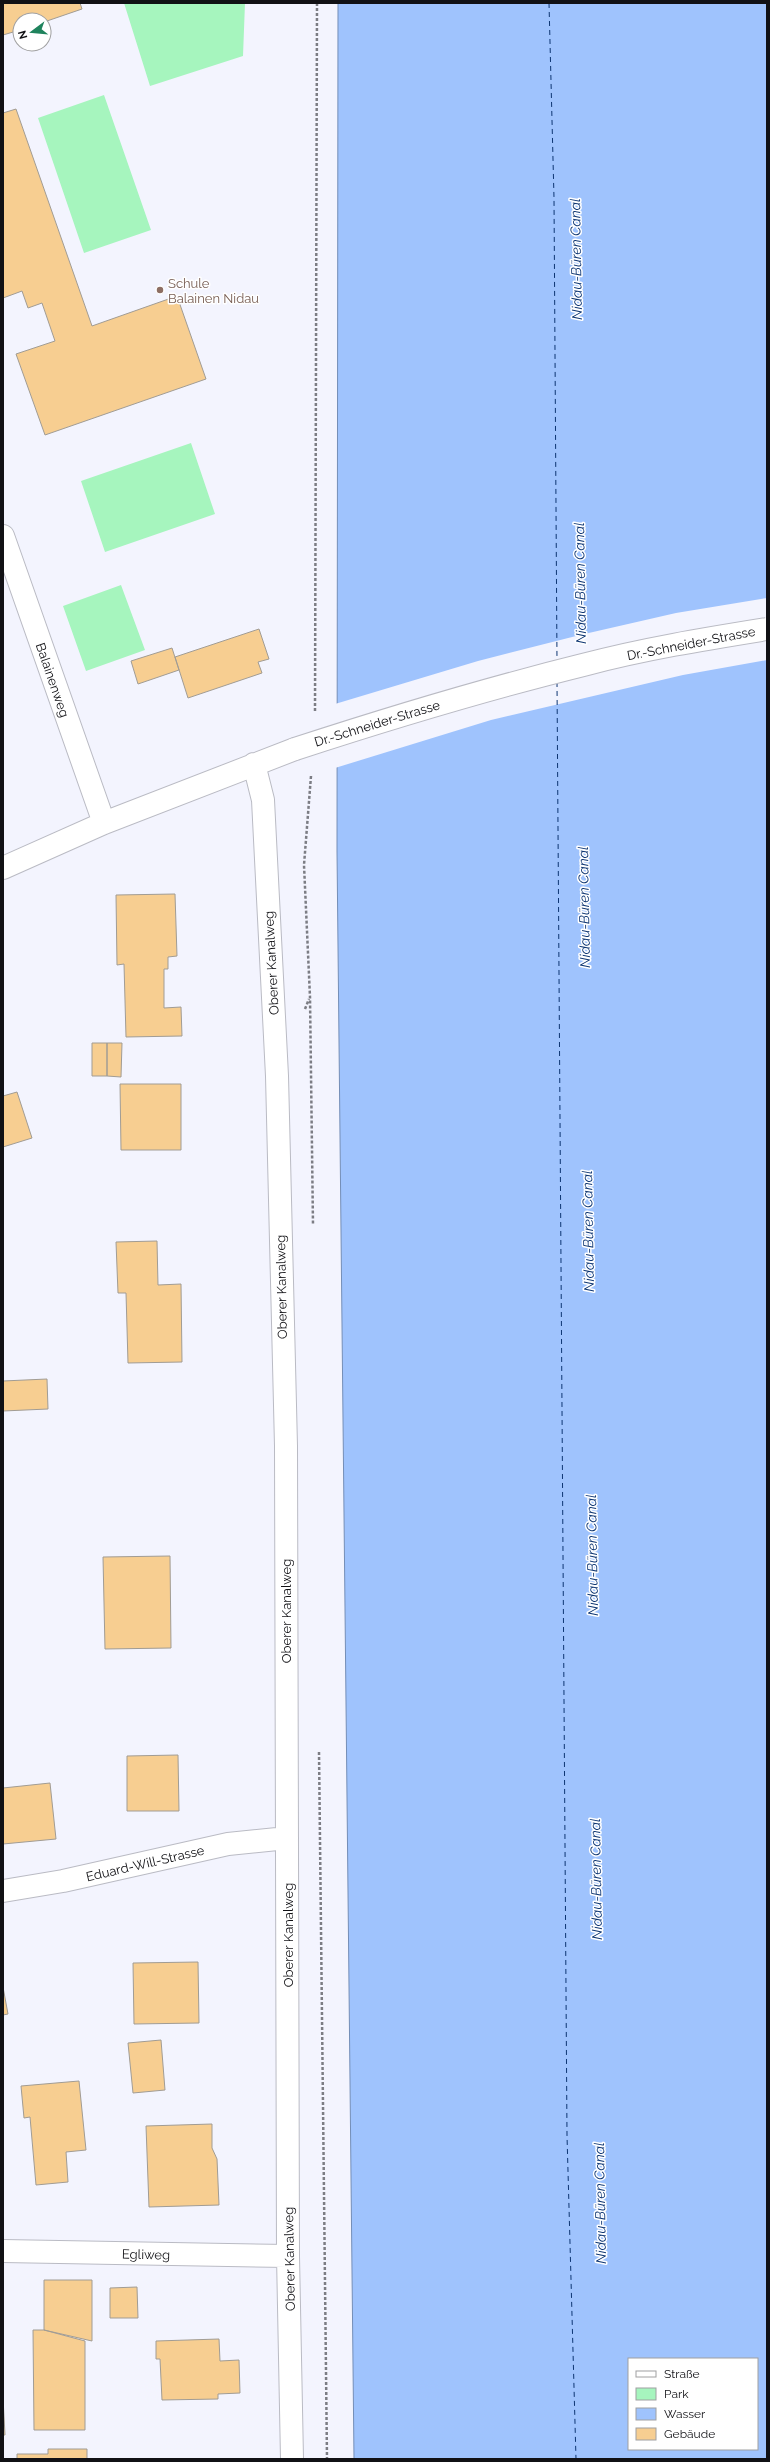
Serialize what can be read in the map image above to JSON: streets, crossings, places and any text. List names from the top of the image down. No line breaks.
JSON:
{"streets":{"street":["Dr.-Schneider-Strasse","Balainenweg","Oberer Kanalweg","Eduard-Will-Strasse","Egliweg"]},"crossings":[["Dr.-Schneider-Strasse","Balainenweg"],["Dr.-Schneider-Strasse","Oberer Kanalweg"],["Oberer Kanalweg","Eduard-Will-Strasse"],["Oberer Kanalweg","Egliweg"]],"water":["Nidau-Büren Canal"],"places":["Schule Balainen Nidau"],"legend":["Straße","Park","Wasser","Gebäude"],"north":"left"}
